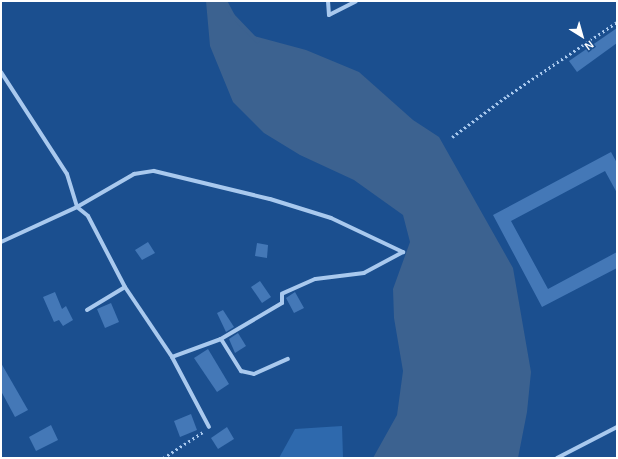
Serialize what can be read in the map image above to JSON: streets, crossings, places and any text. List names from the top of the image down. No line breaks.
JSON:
{"north":"bottom right"}
